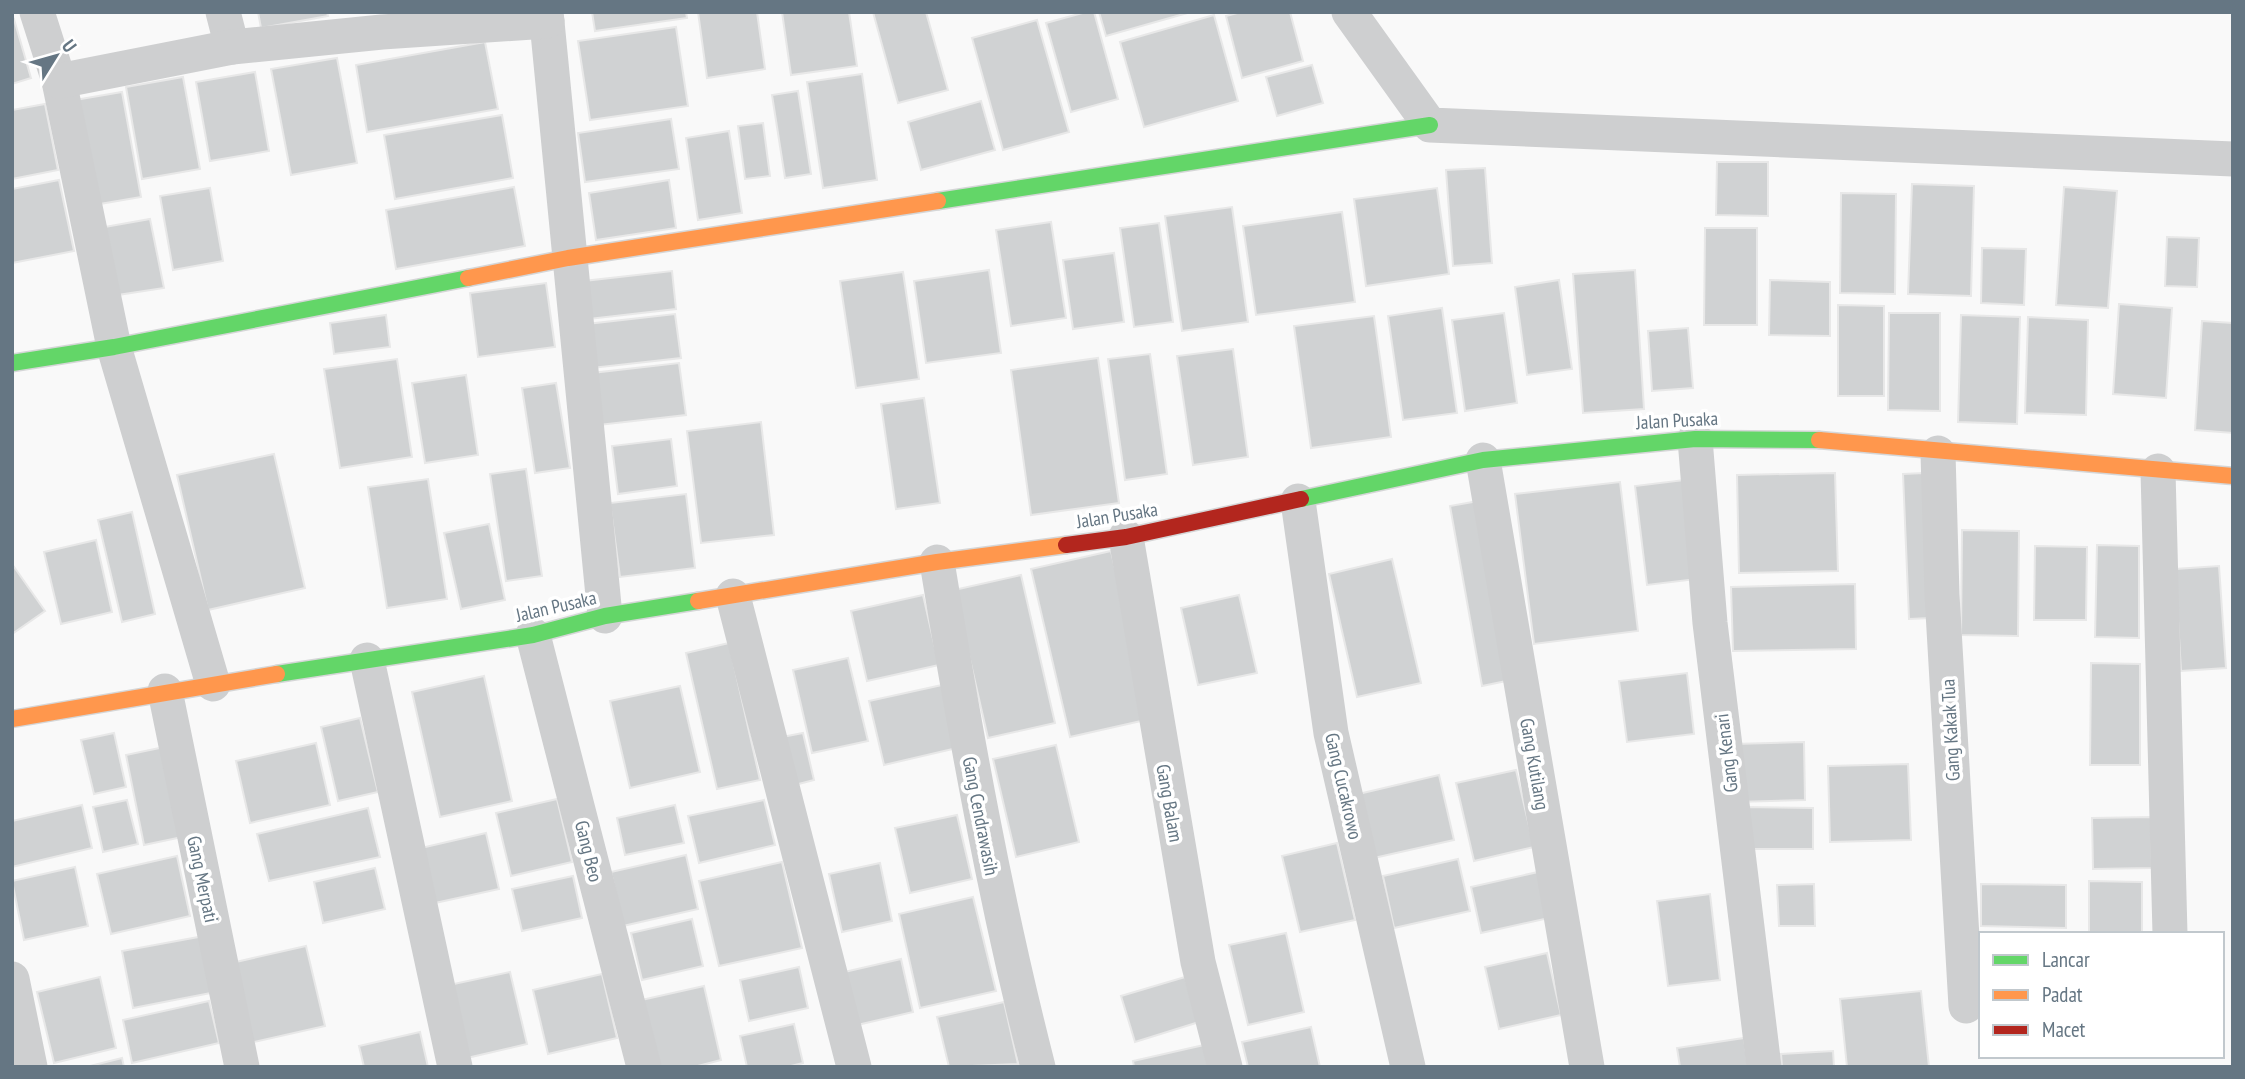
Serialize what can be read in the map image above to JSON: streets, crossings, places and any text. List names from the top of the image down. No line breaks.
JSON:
{"streets":{"main road":["Jalan Pusaka"],"street":["Gang Kakak Tua","Gang Kenari","Gang Kutilang","Gang Cucakrowo","Gang Balam","Gang Cendrawasih","Gang Beo","Gang Merpati"]},"crossings":[["Jalan Pusaka","Gang Kakak Tua"],["Jalan Pusaka","Gang Kenari"],["Jalan Pusaka","Gang Kutilang"],["Jalan Pusaka","Gang Cucakrowo"],["Jalan Pusaka","Gang Balam"],["Jalan Pusaka","Gang Cendrawasih"],["Jalan Pusaka","Gang Beo"],["Jalan Pusaka","Gang Merpati"]],"legend":["Lancar","Padat","Macet"],"north":"top right"}
